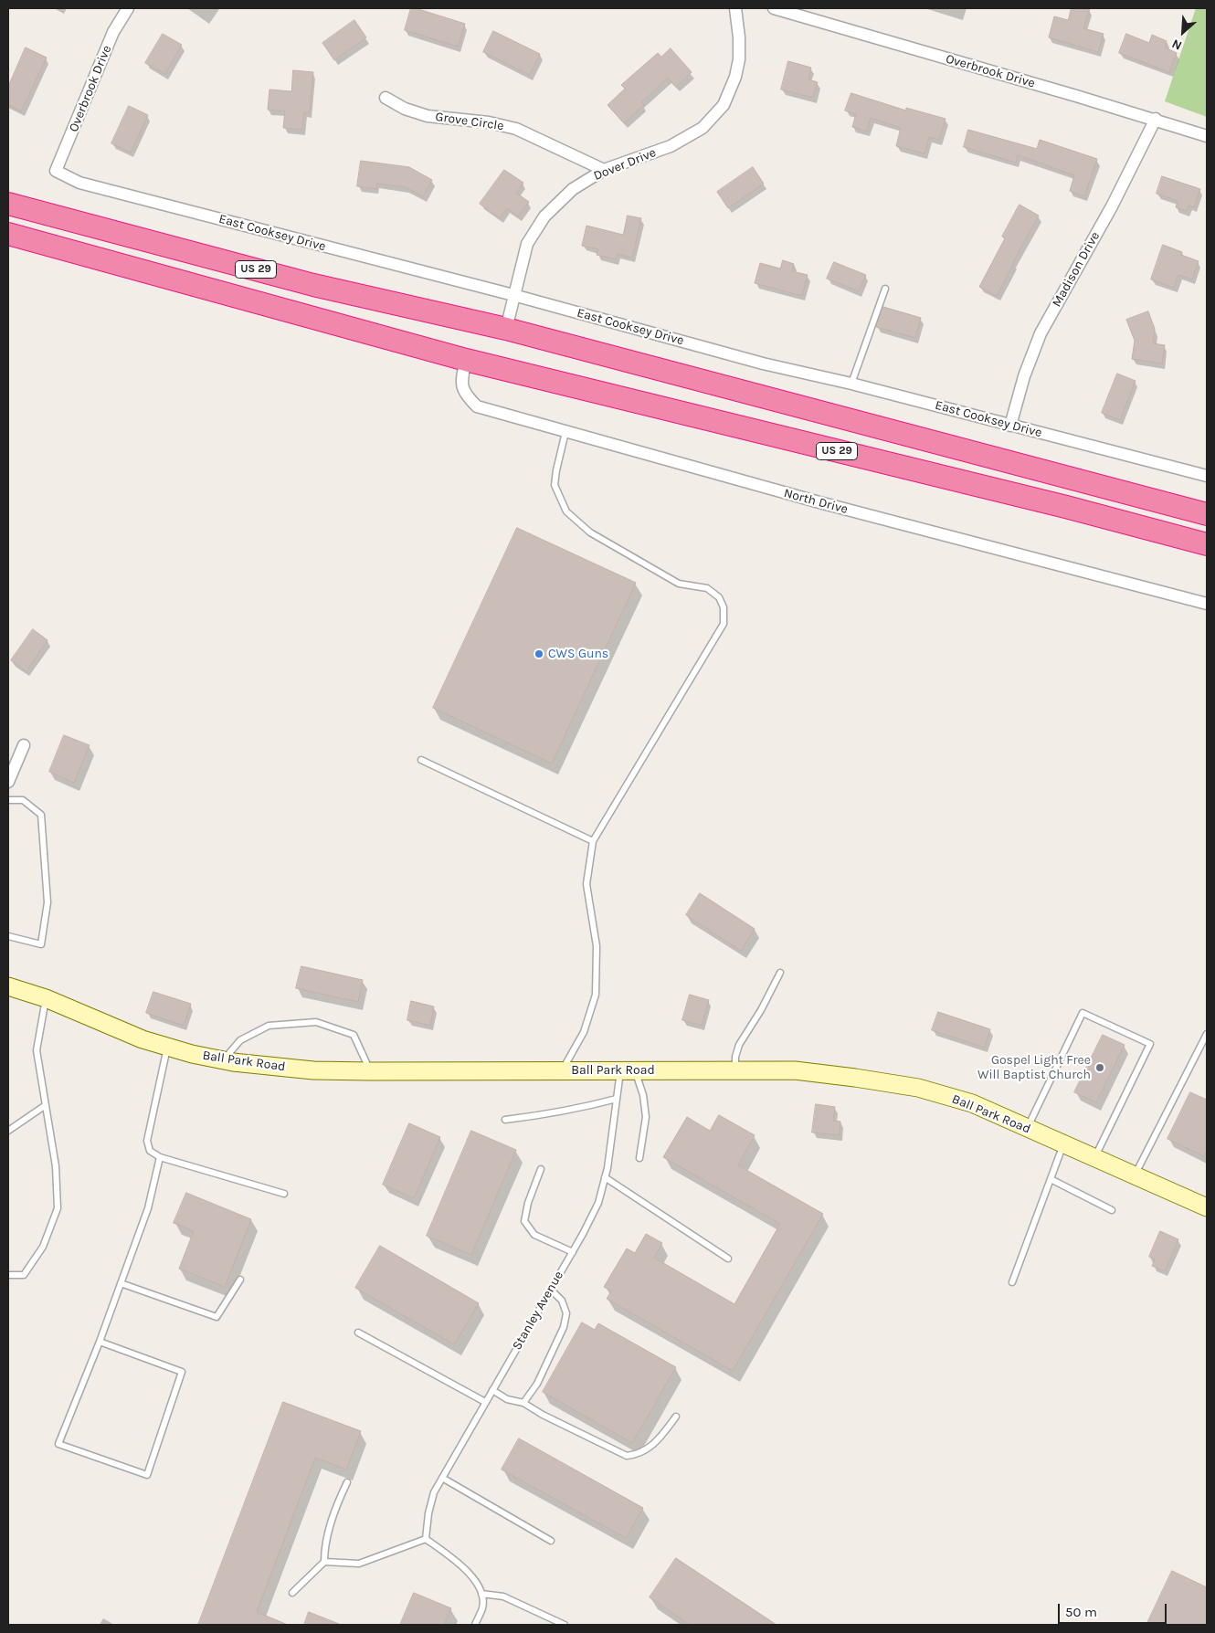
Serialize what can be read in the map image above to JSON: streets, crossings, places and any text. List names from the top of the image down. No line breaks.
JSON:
{"streets":{"highway":["US 29"],"street":["Overbrook Drive","Grove Circle","Dover Drive","East Cooksey Drive","Madison Drive","North Drive","Ball Park Road"],"lane":["Stanley Avenue"]},"crossings":[["Overbrook Drive","East Cooksey Drive"],["Overbrook Drive","Madison Drive"],["Grove Circle","Dover Drive"],["Dover Drive","East Cooksey Drive"],["Dover Drive","US 29"],["East Cooksey Drive","Madison Drive"],["US 29","North Drive"],["Ball Park Road","Stanley Avenue"]],"places":["CWS Guns","Gospel Light Free Will Baptist Church"],"scale_bar":"50 m","north":"bottom left"}
